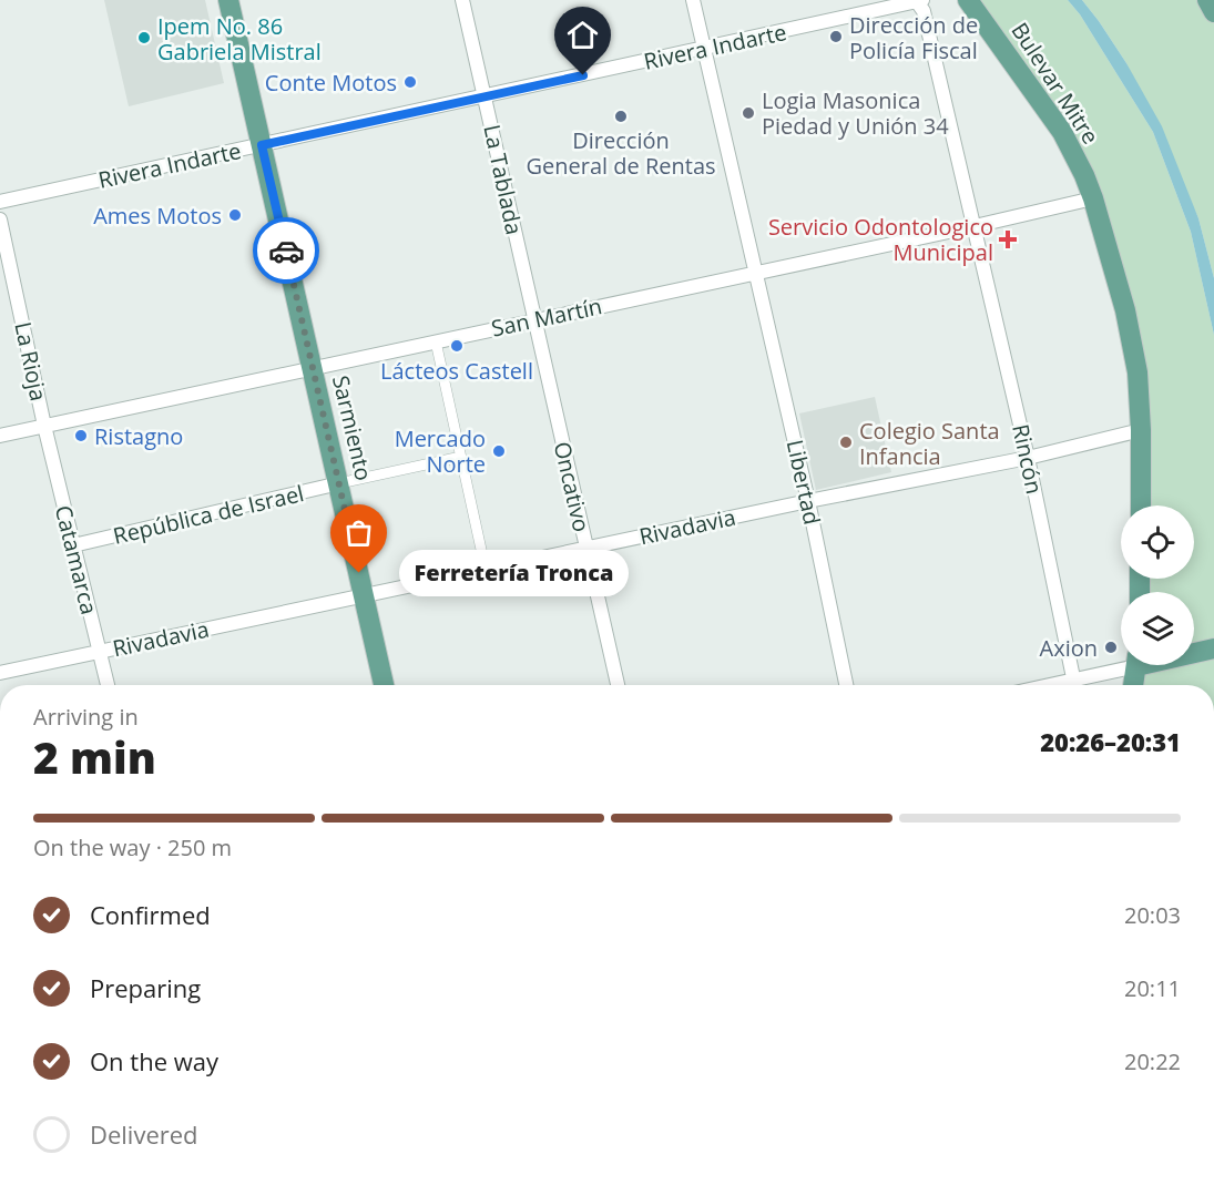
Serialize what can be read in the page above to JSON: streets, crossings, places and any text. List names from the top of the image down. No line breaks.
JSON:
{"streets":{"main road":["Bulevar Mitre","Sarmiento"],"street":["Rivera Indarte","La Tablada","San Martín","La Rioja","Rincón","Libertad","Oncativo","República de Israel","Rivadavia","Catamarca"]},"crossings":[["Rivera Indarte","La Tablada"],["Rivera Indarte","Sarmiento"],["Rivera Indarte","Rincón"],["Rivera Indarte","Libertad"],["Bulevar Mitre","San Martín"],["Bulevar Mitre","Rivadavia"],["La Tablada","San Martín"],["La Tablada","Oncativo"],["San Martín","La Rioja"],["San Martín","Sarmiento"],["San Martín","Rincón"],["San Martín","Libertad"],["San Martín","Oncativo"],["San Martín","Catamarca"],["La Rioja","Catamarca"],["Sarmiento","República de Israel"],["Sarmiento","Rivadavia"],["Rincón","Rivadavia"],["Libertad","Rivadavia"],["Oncativo","Rivadavia"],["República de Israel","Catamarca"],["Rivadavia","Catamarca"]],"places":{"other":["Dirección de Policía Fiscal","Ipem No. 86 Gabriela Mistral","Conte Motos","Logia Masonica Piedad y Unión 34","Dirección General de Rentas","Ames Motos","Lácteos Castell","Ristagno","Colegio Santa Infancia","Mercado Norte","Ferretería Tronca","Axion"],"health":["Servicio Odontologico Municipal"]},"page":{"bubble":"Ferretería Tronca","heading":["2 min","Arriving in","20:26–20:31"],"bar":"On the way · 250 m","list":[["Confirmed","20:03"],["Preparing","20:11"],["On the way","20:22"],"Delivered"]}}
